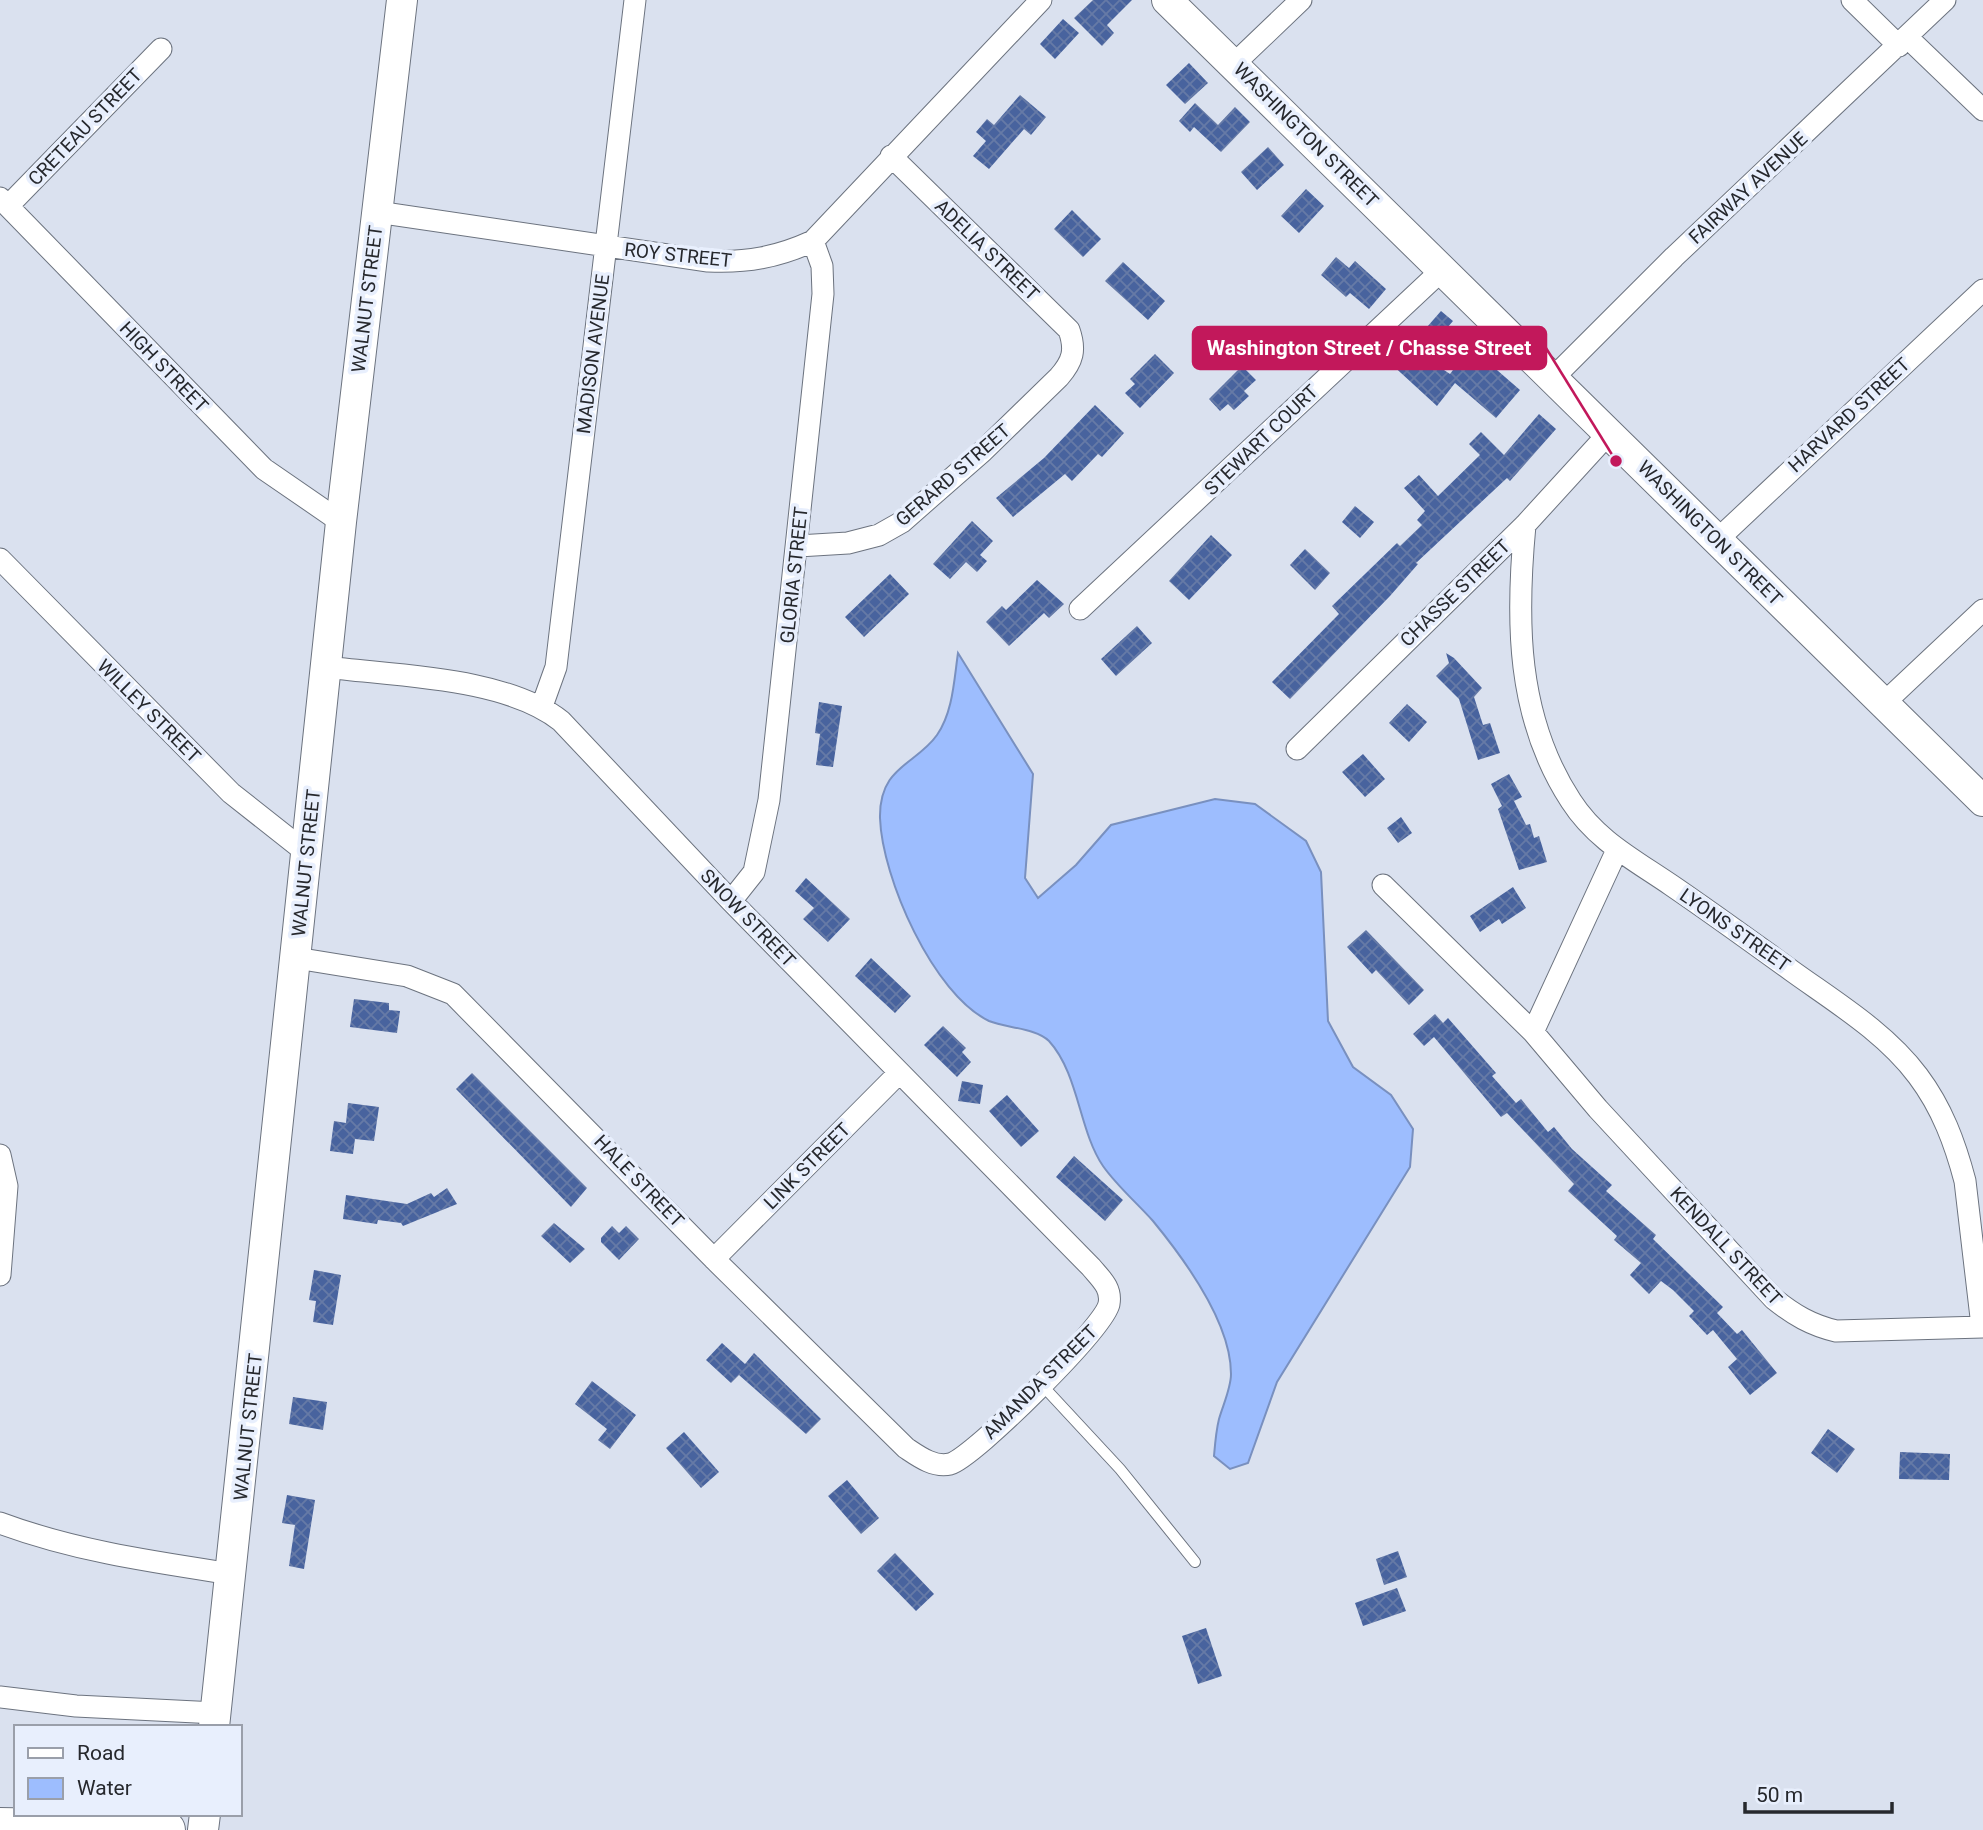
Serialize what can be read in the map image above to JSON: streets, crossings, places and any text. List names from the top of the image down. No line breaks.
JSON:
{"streets":{"main road":["WASHINGTON STREET","WALNUT STREET"],"street":["CRETEAU STREET","FAIRWAY AVENUE","ADELIA STREET","ROY STREET","MADISON AVENUE","HIGH STREET","HARVARD STREET","STEWART COURT","GERARD STREET","GLORIA STREET","CHASSE STREET","WILLEY STREET","SNOW STREET","LYONS STREET","LINK STREET","HALE STREET","KENDALL STREET","AMANDA STREET"]},"crossings":[["CRETEAU STREET","HIGH STREET"],["WASHINGTON STREET","FAIRWAY AVENUE"],["WASHINGTON STREET","HARVARD STREET"],["WASHINGTON STREET","STEWART COURT"],["WASHINGTON STREET","CHASSE STREET"],["ADELIA STREET","ROY STREET"],["ADELIA STREET","GERARD STREET"],["ROY STREET","WALNUT STREET"],["ROY STREET","MADISON AVENUE"],["ROY STREET","GLORIA STREET"],["WALNUT STREET","HIGH STREET"],["WALNUT STREET","WILLEY STREET"],["WALNUT STREET","SNOW STREET"],["WALNUT STREET","HALE STREET"],["MADISON AVENUE","SNOW STREET"],["GERARD STREET","GLORIA STREET"],["GLORIA STREET","SNOW STREET"],["CHASSE STREET","LYONS STREET"],["SNOW STREET","LINK STREET"],["SNOW STREET","AMANDA STREET"],["LYONS STREET","KENDALL STREET"],["LINK STREET","HALE STREET"],["HALE STREET","AMANDA STREET"]],"places":["Washington Street / Chasse Street"],"legend":["Road","Water"],"scale_bar":"50 m"}
